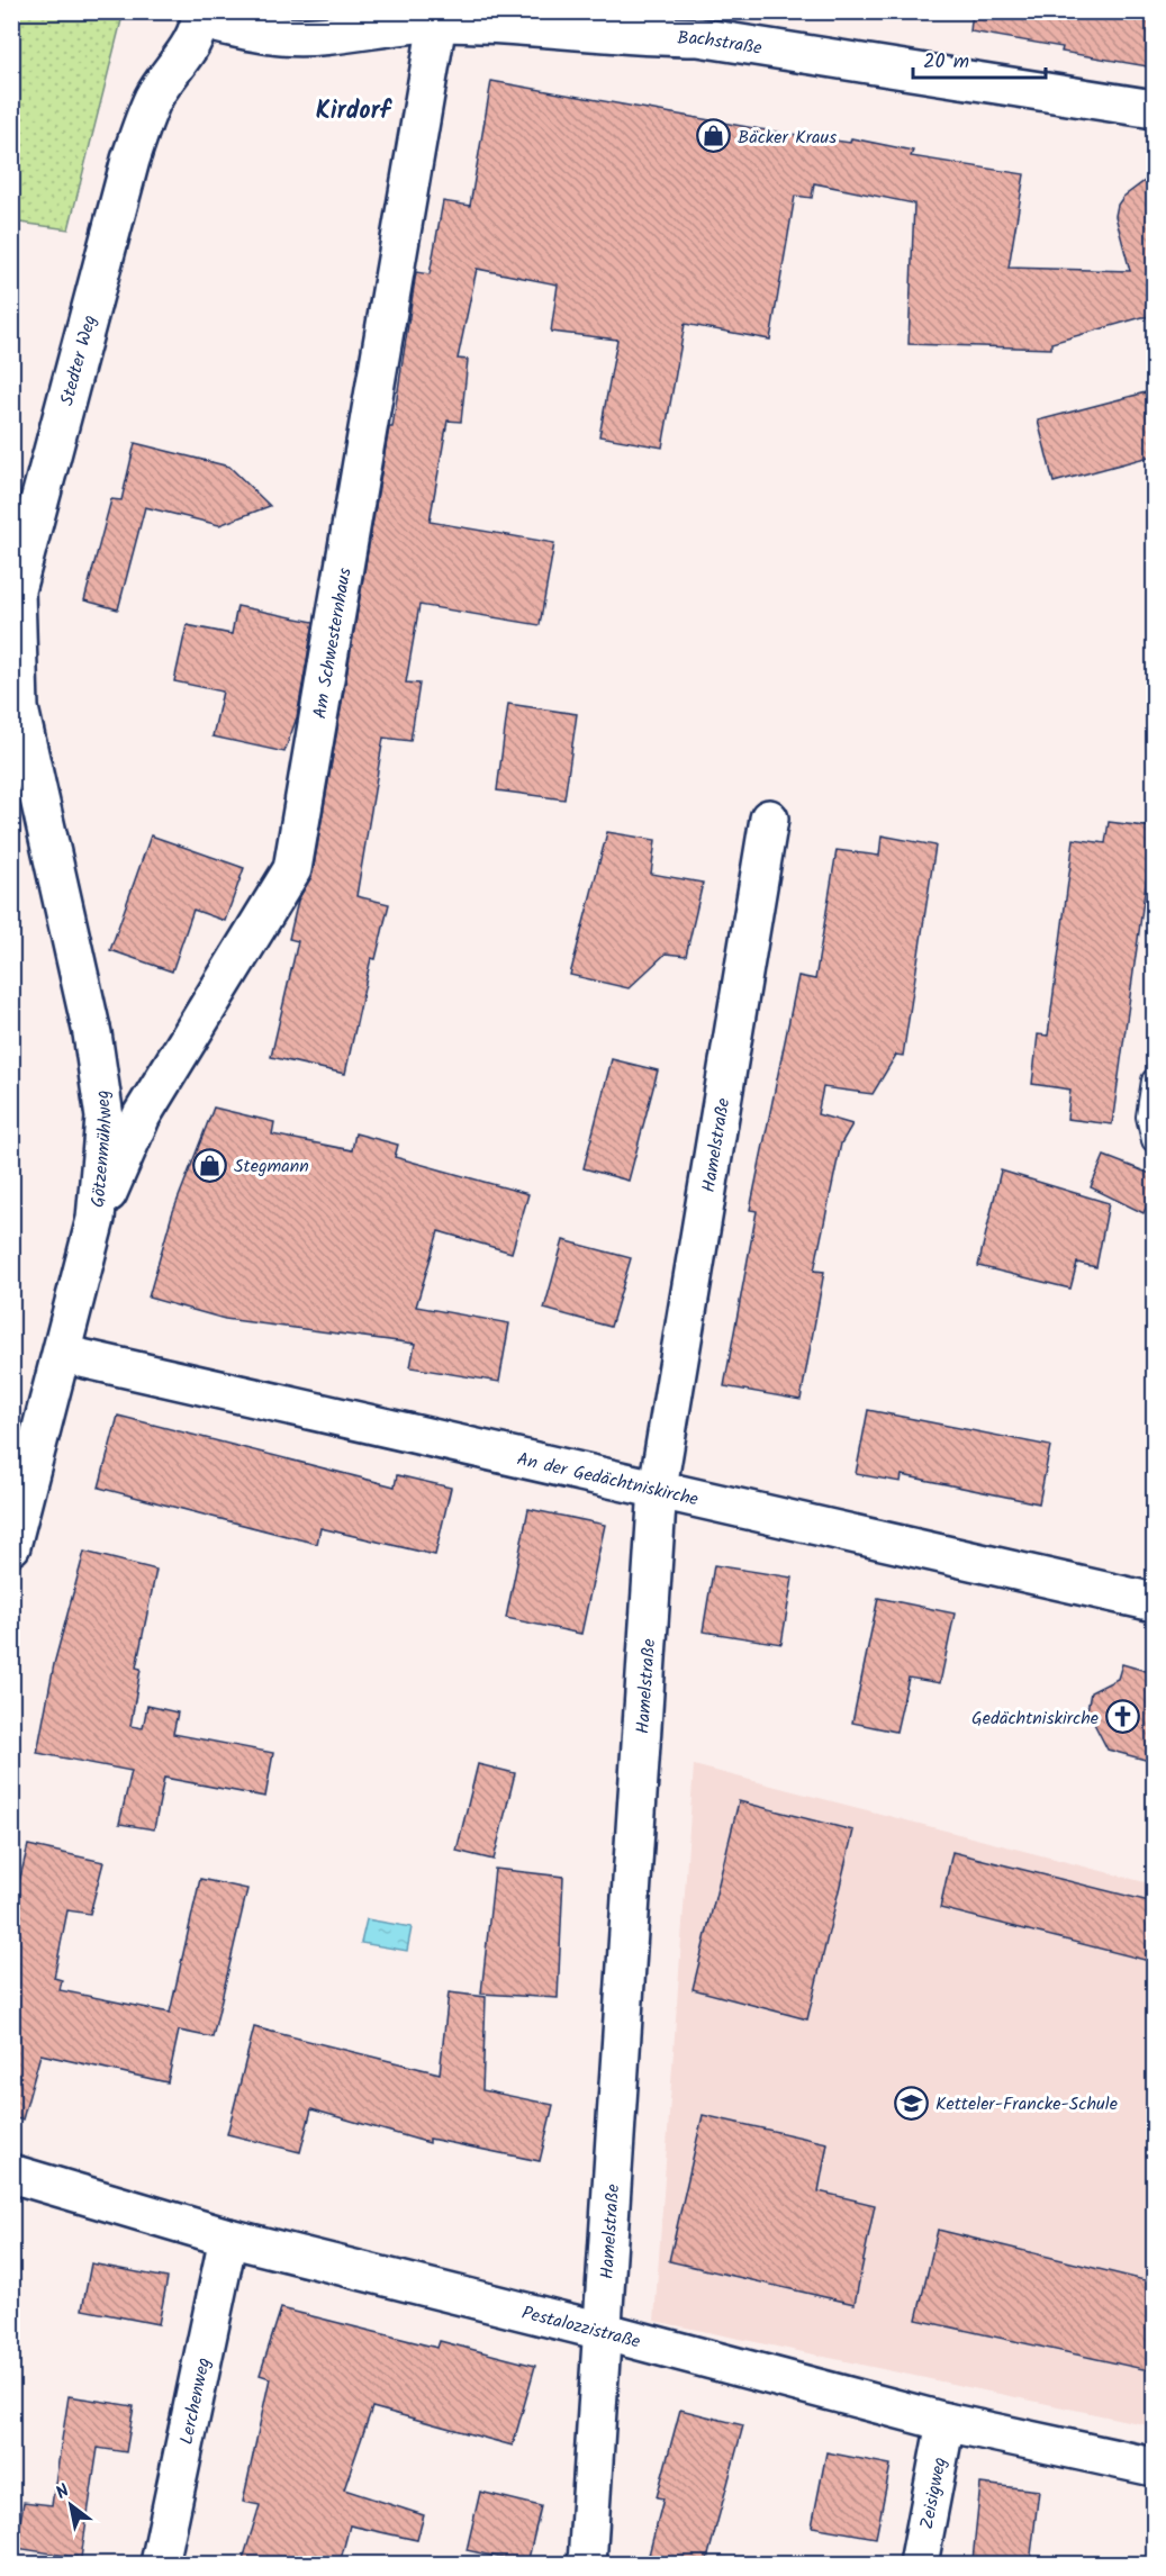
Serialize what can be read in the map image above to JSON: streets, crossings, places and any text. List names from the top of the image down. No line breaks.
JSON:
{"streets":{"street":["Bachstraße","Stedter Weg","Am Schwesternhaus","Hamelstraße","Götzenmühlweg","An der Gedächtniskirche","Pestalozzistraße","Lerchenweg","Zeisigweg"]},"crossings":[["Bachstraße","Stedter Weg"],["Bachstraße","Am Schwesternhaus"],["Stedter Weg","Götzenmühlweg"],["Am Schwesternhaus","Götzenmühlweg"],["Hamelstraße","An der Gedächtniskirche"],["Hamelstraße","Pestalozzistraße"],["Götzenmühlweg","An der Gedächtniskirche"],["Pestalozzistraße","Lerchenweg"],["Pestalozzistraße","Zeisigweg"]],"districts":["Kirdorf"],"places":{"shop":["Bäcker Kraus","Stegmann"],"church":["Gedächtniskirche"],"school or university":["Ketteler-Francke-Schule"]},"scale_bar":"20 m","north":"top left"}
